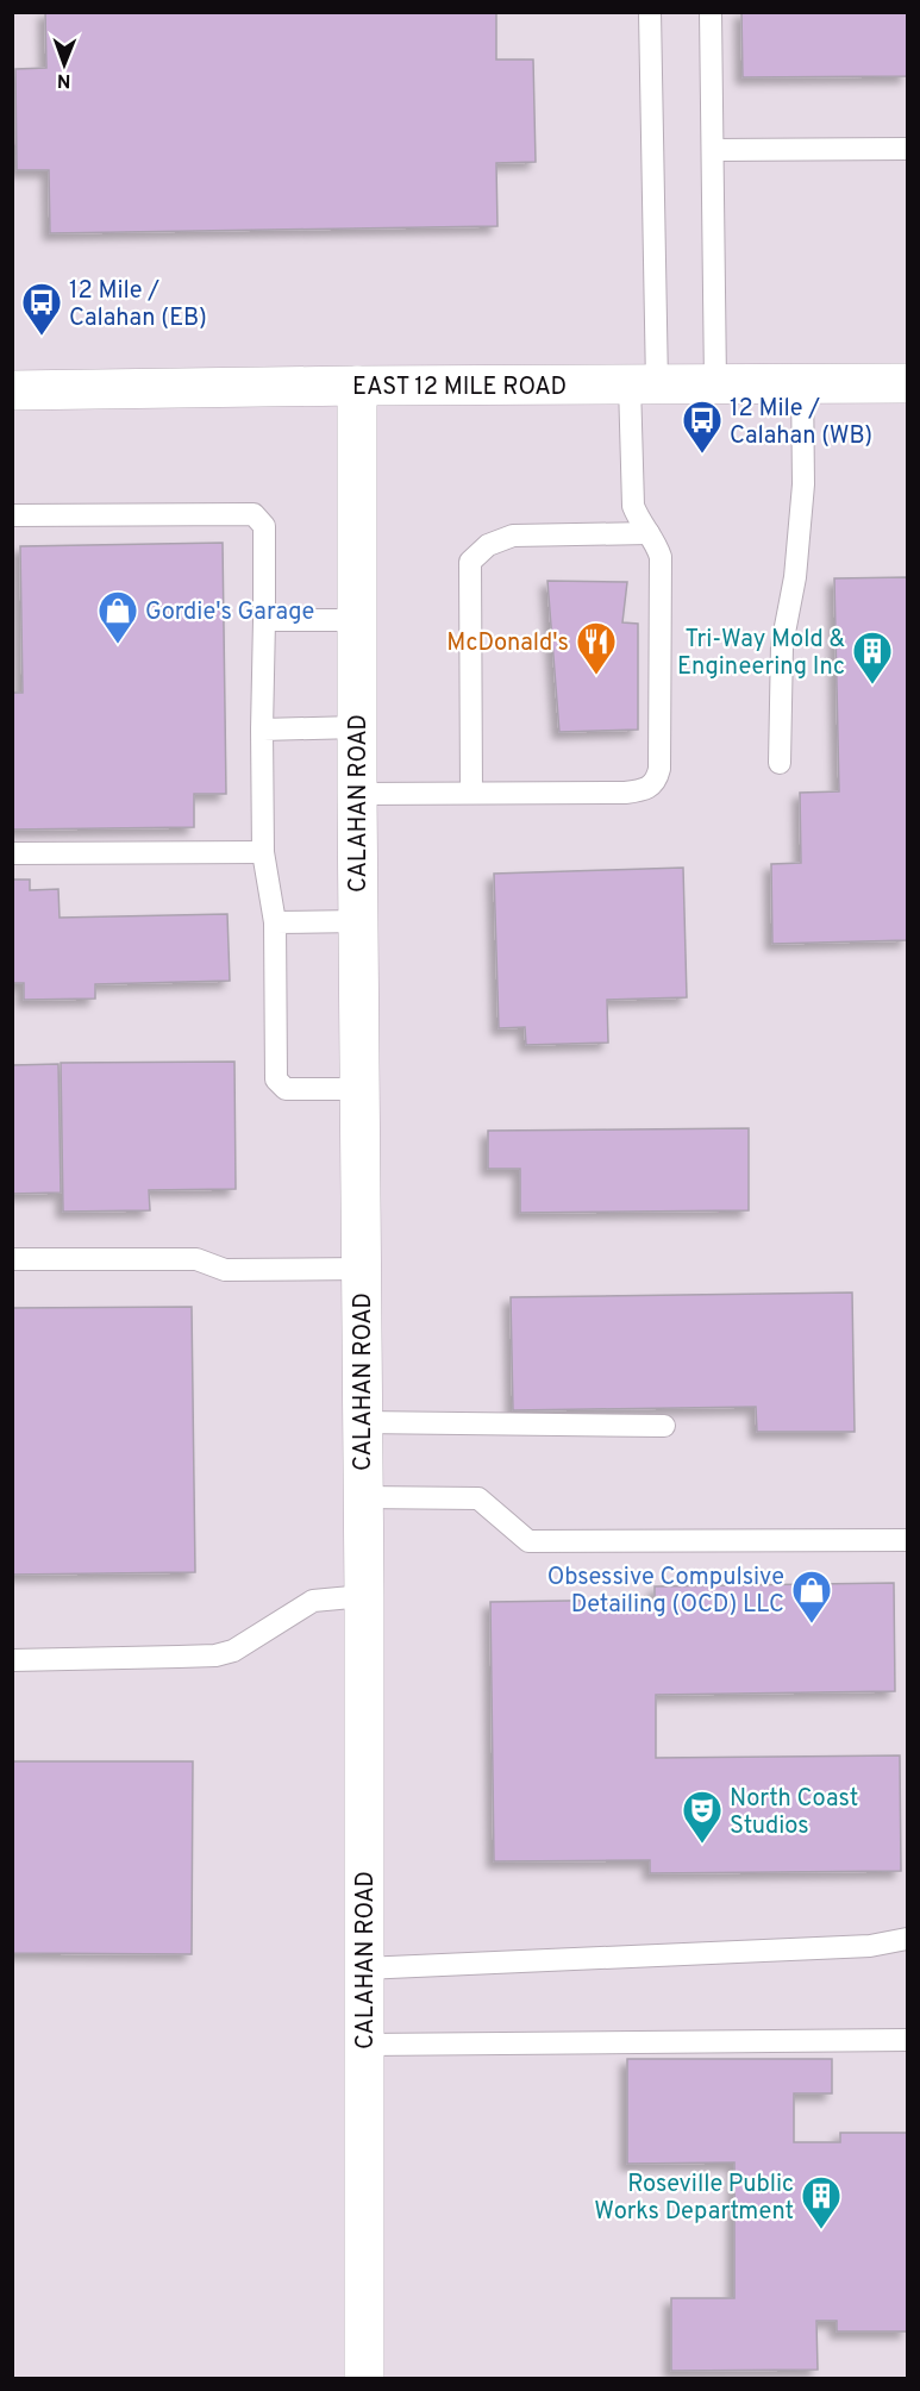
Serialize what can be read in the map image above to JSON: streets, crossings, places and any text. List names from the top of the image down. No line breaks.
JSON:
{"streets":{"street":["EAST 12 MILE ROAD","CALAHAN ROAD"]},"crossings":[["EAST 12 MILE ROAD","CALAHAN ROAD"]],"places":{"bus stop":["12 Mile / Calahan (EB)","12 Mile / Calahan (WB)"],"shop":["Gordie's Garage","Obsessive Compulsive Detailing (OCD) LLC"],"restaurant":["McDonald's"],"building":["Tri-Way Mold & Engineering Inc","Roseville Public Works Department"],"theatre":["North Coast Studios"]},"north":"bottom"}
